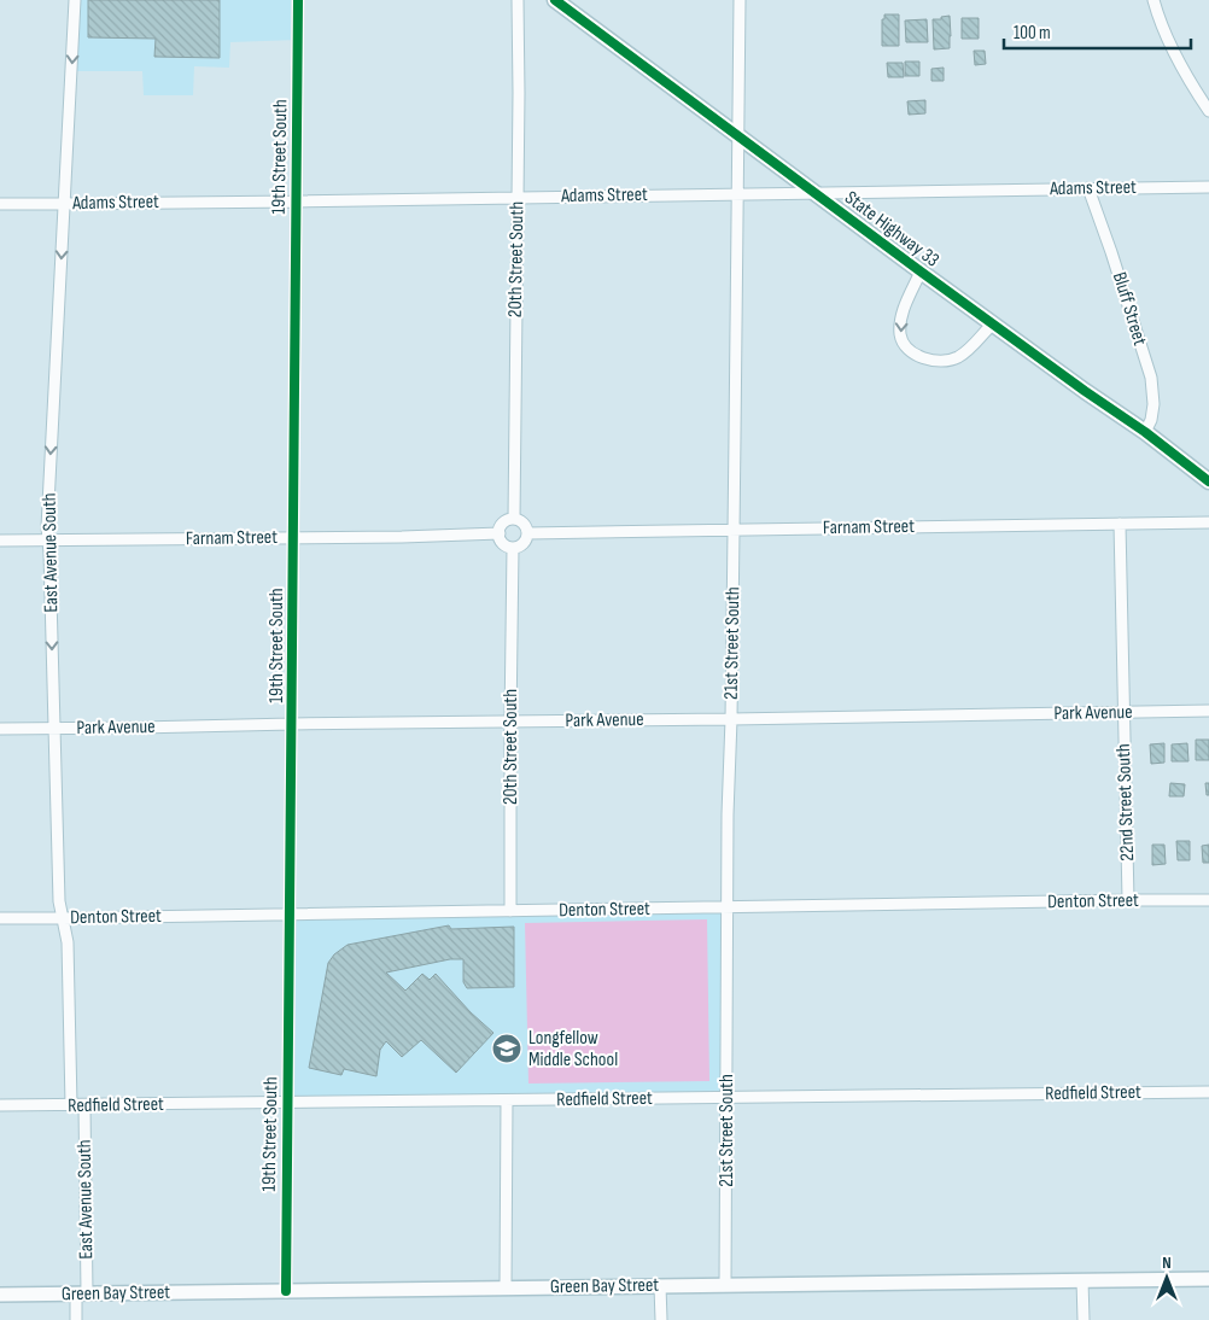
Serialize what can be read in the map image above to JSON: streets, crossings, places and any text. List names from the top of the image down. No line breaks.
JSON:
{"streets":{"main road":["State Highway 33"],"street":["19th Street South","Adams Street","20th Street South","Bluff Street","Farnam Street","East Avenue South","21st Street South","Park Avenue","22nd Street South","Denton Street","Redfield Street","Green Bay Street"]},"crossings":[["19th Street South","Adams Street"],["19th Street South","Farnam Street"],["19th Street South","Park Avenue"],["19th Street South","Denton Street"],["19th Street South","Redfield Street"],["19th Street South","Green Bay Street"],["Adams Street","State Highway 33"],["Adams Street","20th Street South"],["Adams Street","Bluff Street"],["Adams Street","East Avenue South"],["Adams Street","21st Street South"],["State Highway 33","Bluff Street"],["State Highway 33","21st Street South"],["20th Street South","Farnam Street"],["20th Street South","Park Avenue"],["20th Street South","Denton Street"],["Farnam Street","East Avenue South"],["Farnam Street","21st Street South"],["Farnam Street","22nd Street South"],["East Avenue South","Park Avenue"],["East Avenue South","Denton Street"],["East Avenue South","Redfield Street"],["East Avenue South","Green Bay Street"],["21st Street South","Park Avenue"],["21st Street South","Denton Street"],["21st Street South","Redfield Street"],["21st Street South","Green Bay Street"],["Park Avenue","22nd Street South"],["22nd Street South","Denton Street"]],"one_way":["East Avenue South"],"places":{"school or university":["Longfellow Middle School"]},"scale_bar":"100 m","north":"top"}
